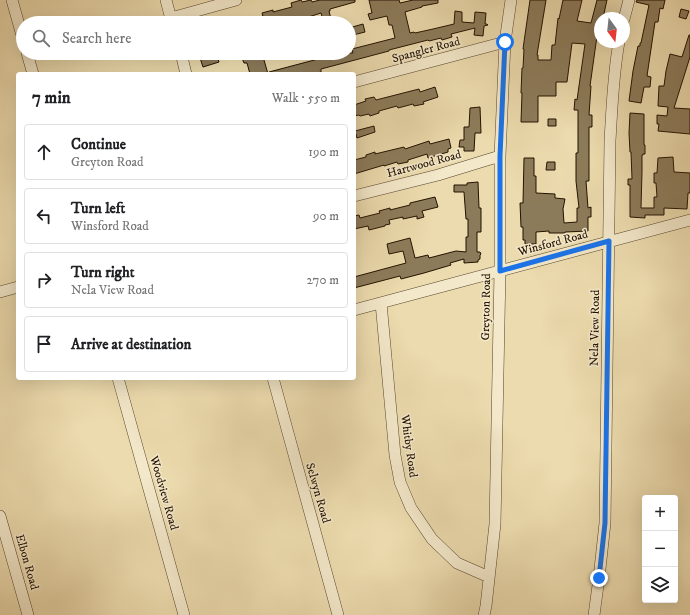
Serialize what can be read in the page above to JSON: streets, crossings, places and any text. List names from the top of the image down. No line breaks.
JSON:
{"streets":{"street":["Spangler Road","Hartwood Road","Winsford Road","Greyton Road","Nela View Road","Whitby Road","Woodview Road","Selwyn Road","Elbon Road"]},"crossings":[["Spangler Road","Greyton Road"],["Hartwood Road","Greyton Road"],["Winsford Road","Greyton Road"],["Winsford Road","Nela View Road"],["Winsford Road","Whitby Road"],["Greyton Road","Whitby Road"]],"north":"bottom","page":{"search":"Search here","heading":["7 min","Walk · 550 m"],"list":[["Continue","Greyton Road","190 m"],["Turn left","Winsford Road","90 m"],["Turn right","Nela View Road","270 m"],"Arrive at destination"],"map_buttons":["+","−"]}}
